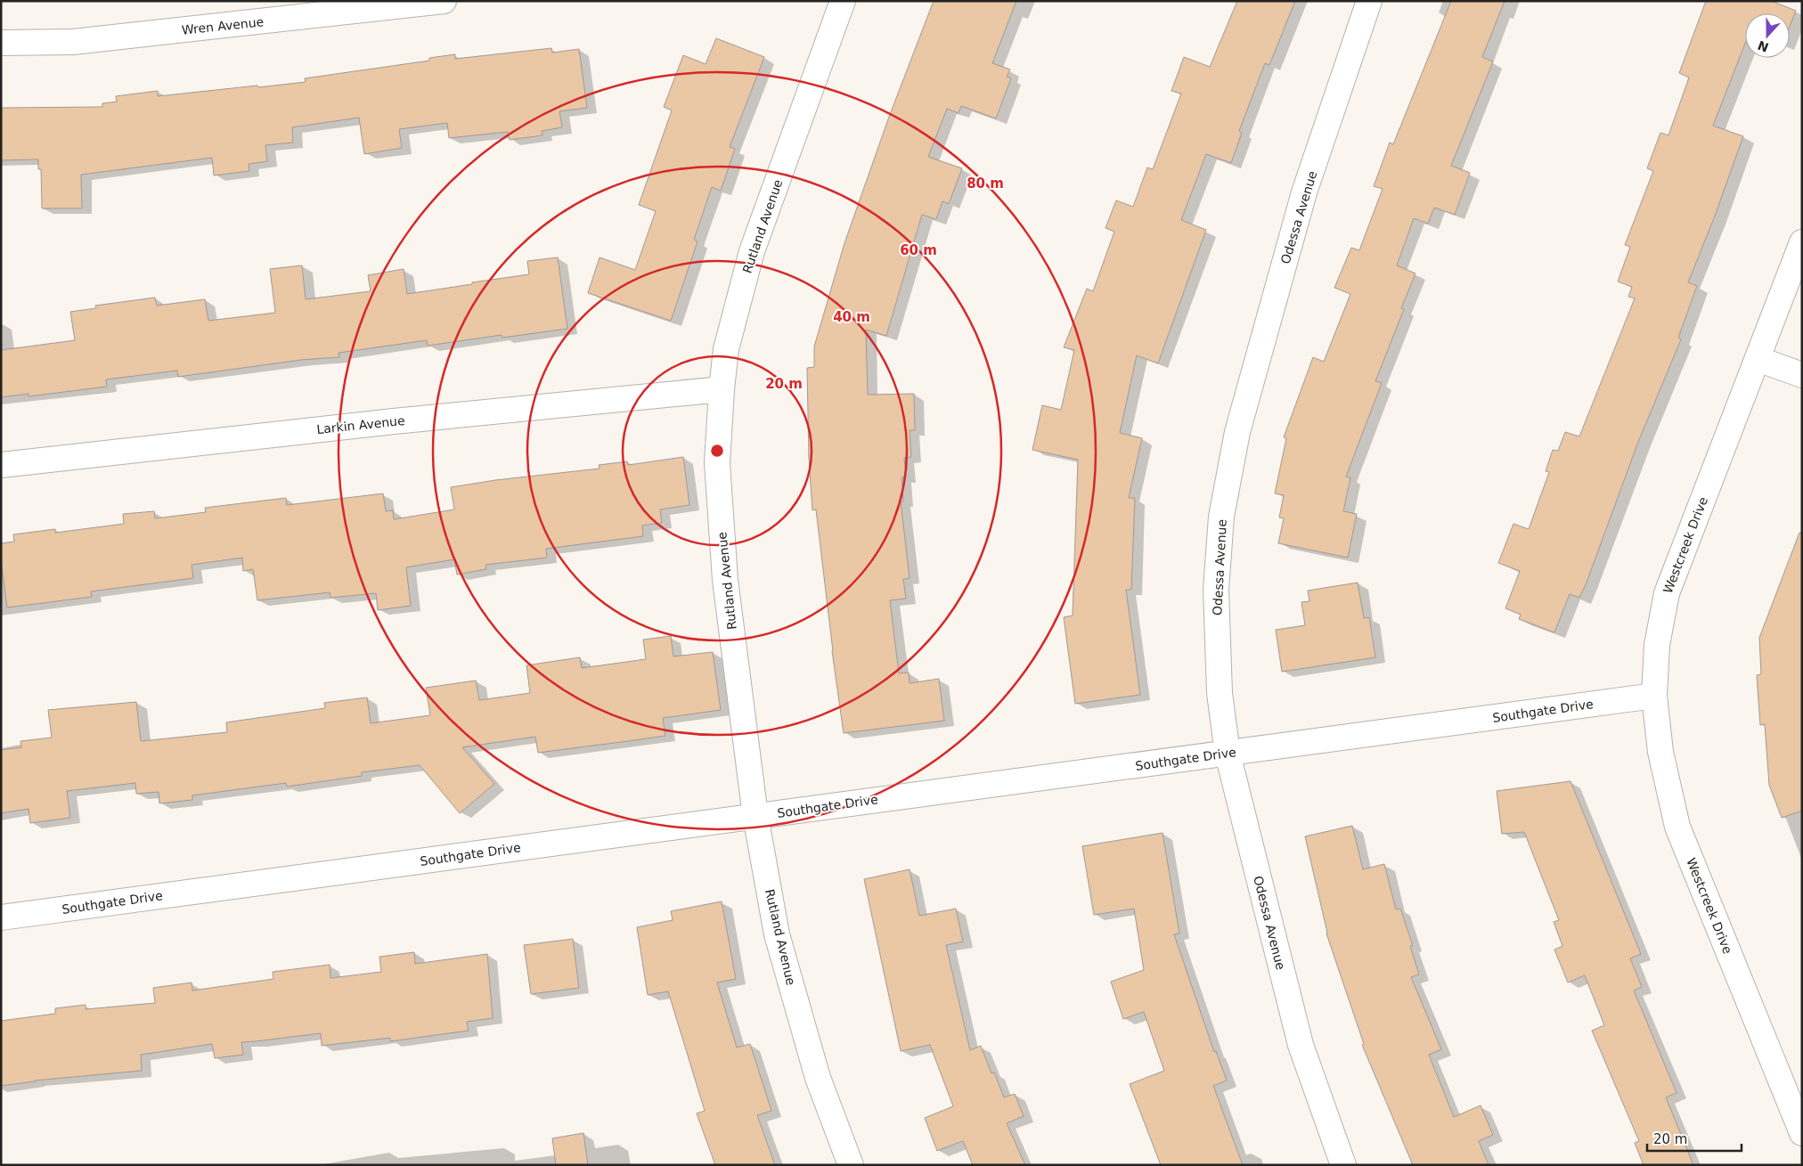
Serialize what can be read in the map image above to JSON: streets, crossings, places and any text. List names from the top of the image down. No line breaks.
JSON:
{"streets":{"street":["Wren Avenue","Odessa Avenue","Rutland Avenue","Larkin Avenue","Westcreek Drive","Southgate Drive"]},"crossings":[["Odessa Avenue","Southgate Drive"],["Rutland Avenue","Larkin Avenue"],["Rutland Avenue","Southgate Drive"],["Westcreek Drive","Southgate Drive"]],"scale_bar":"20 m","north":"bottom","rings":["80 m","60 m","40 m","20 m"]}
